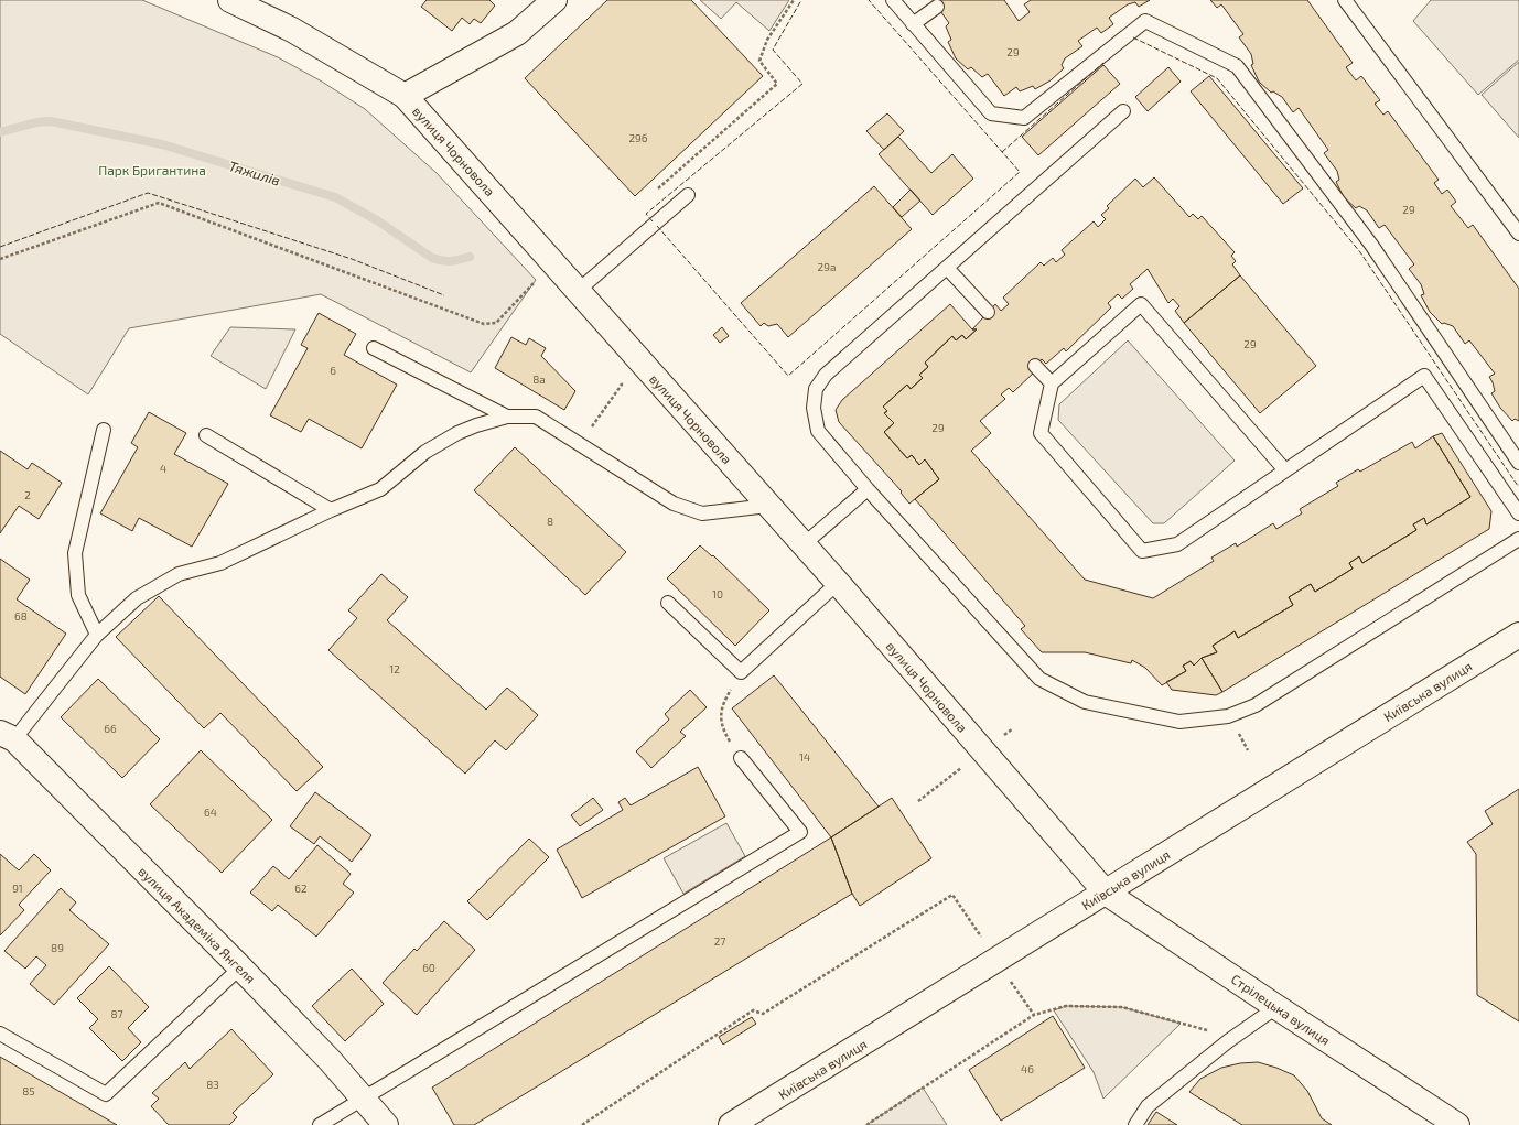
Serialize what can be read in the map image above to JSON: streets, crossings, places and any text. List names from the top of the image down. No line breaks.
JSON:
{"streets":{"main road":["вулиця Чорновола","Київська вулиця","вулиця Академіка Янгеля","Стрілецька вулиця"]},"crossings":[["вулиця Чорновола","Київська вулиця"],["вулиця Чорновола","Стрілецька вулиця"],["Київська вулиця","Стрілецька вулиця"]],"water":["Тяжилів"],"parks":["Парк Бригантина"],"house_numbers":["29","29б","29","29а","29","6","8а","29","4","2","8","10","68","12","66","14","64","91","62","27","89","60","87","46","83","85"]}
